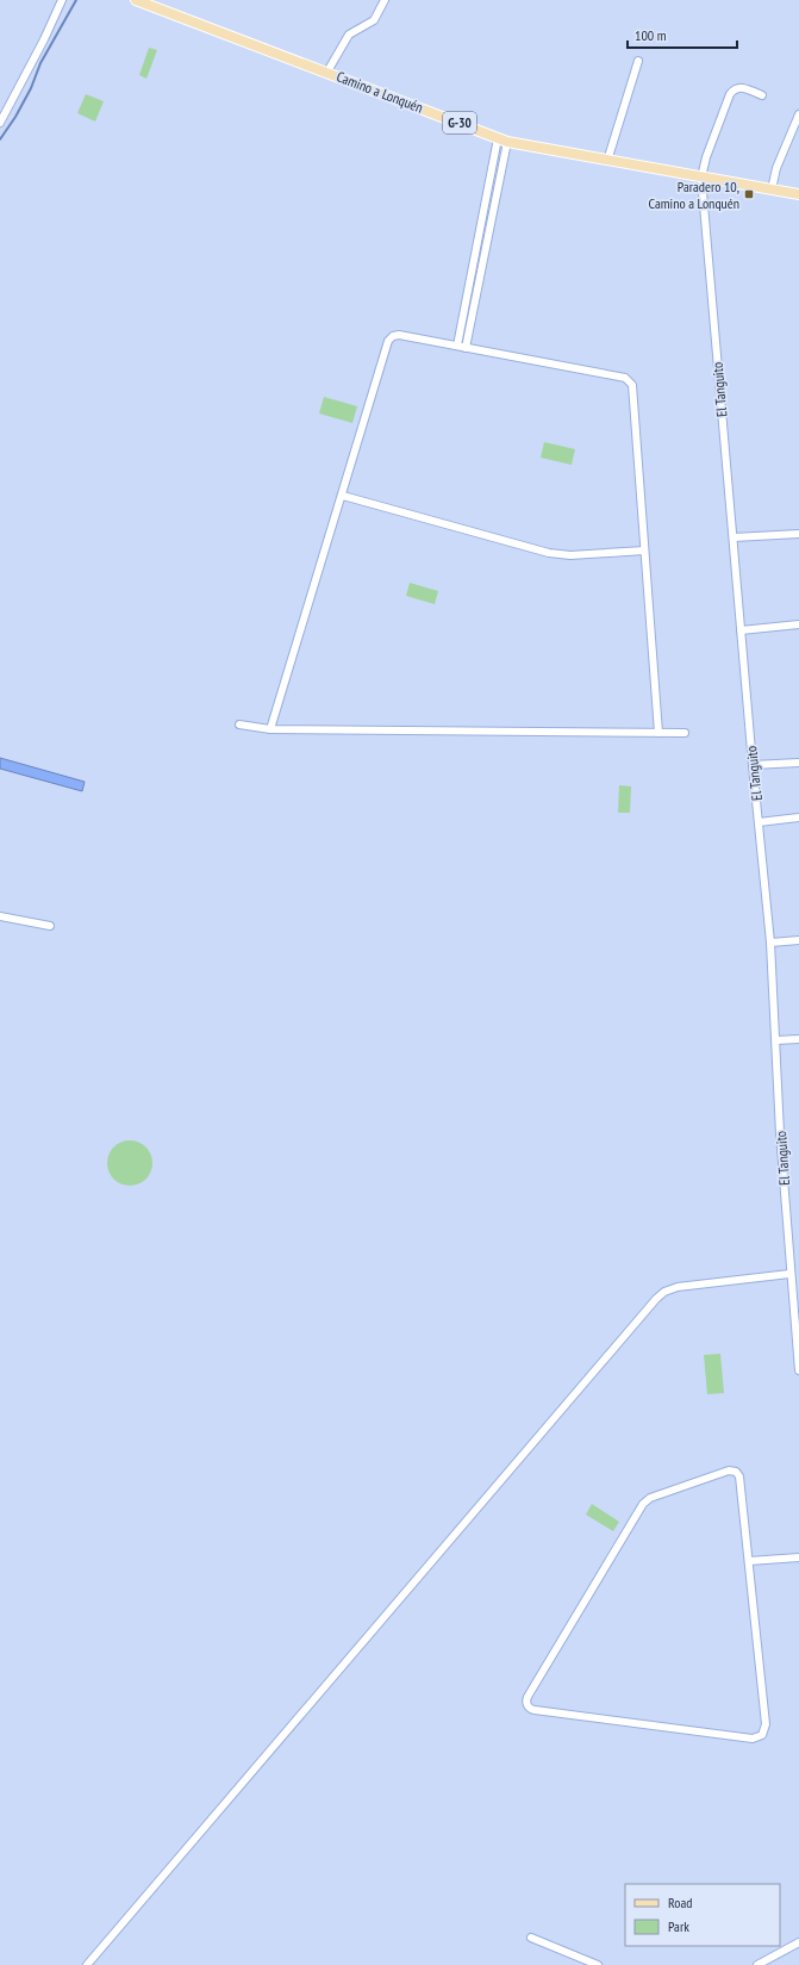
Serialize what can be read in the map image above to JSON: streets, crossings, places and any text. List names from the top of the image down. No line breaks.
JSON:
{"streets":{"main road":["Camino a Lonquén","G-30"],"street":["El Tanguito"]},"crossings":[["Camino a Lonquén","El Tanguito"]],"places":{"transit":["Paradero 10, Camino a Lonquén"]},"legend":["Road","Park"],"scale_bar":"100 m"}
